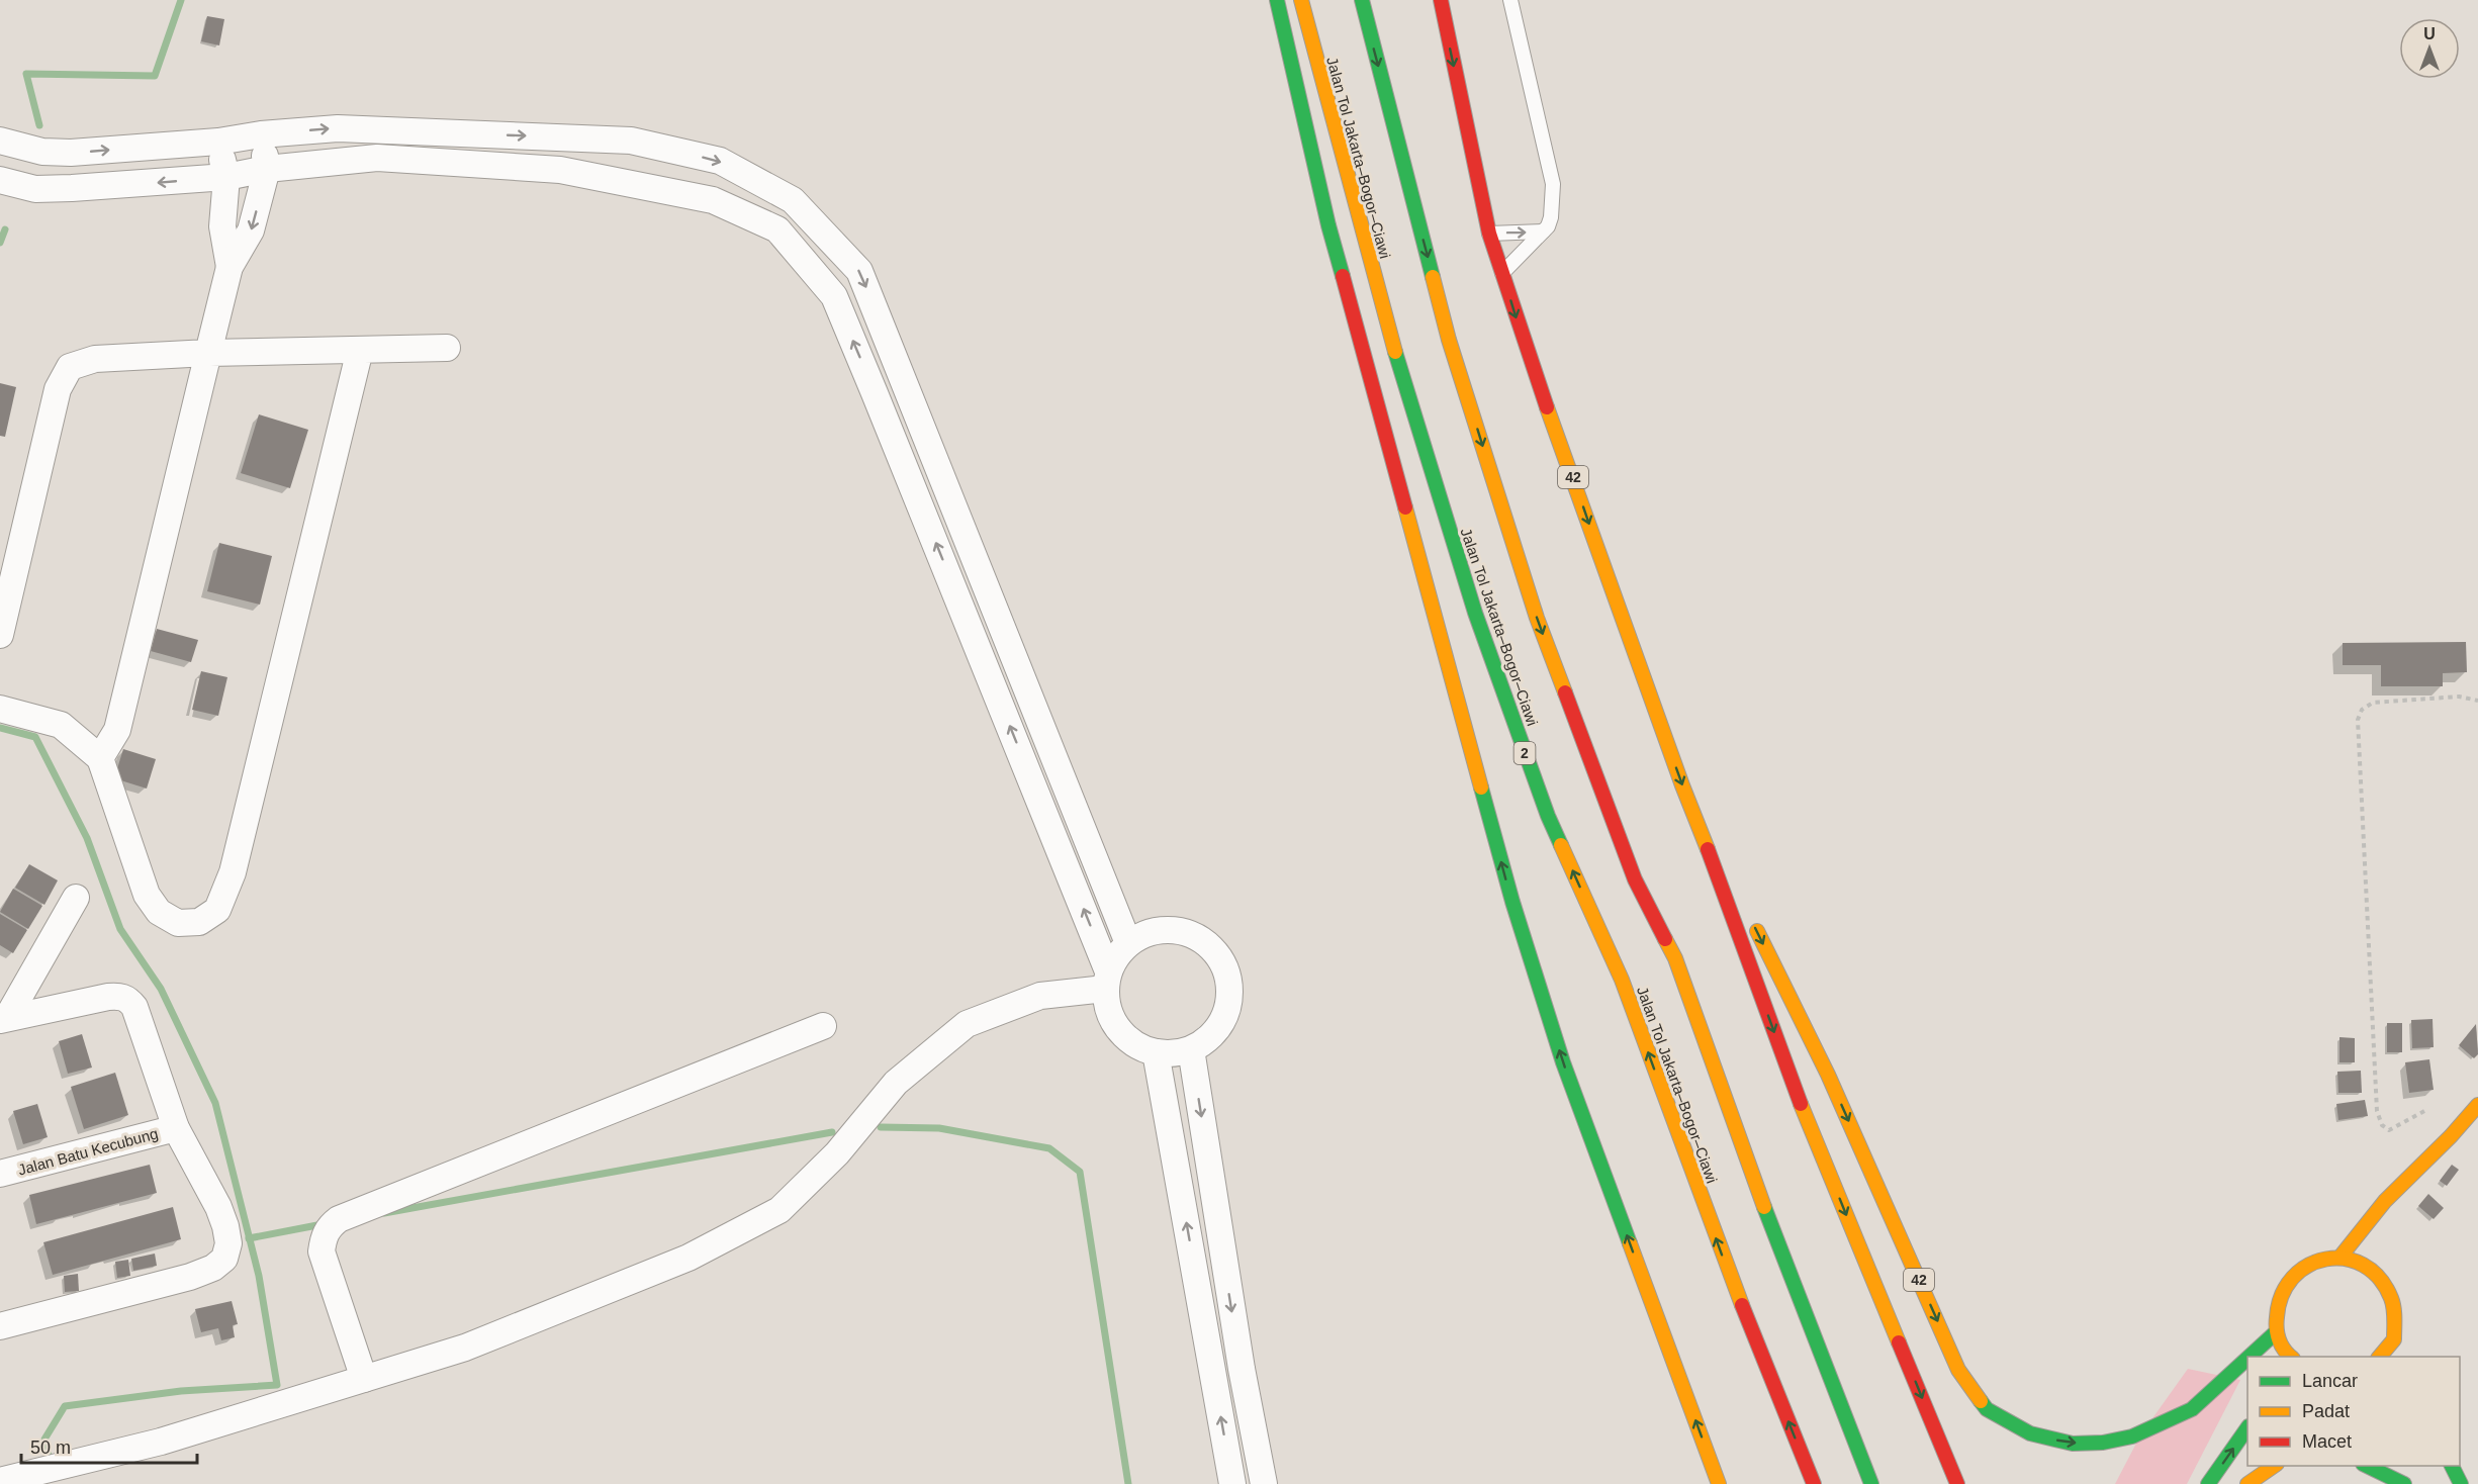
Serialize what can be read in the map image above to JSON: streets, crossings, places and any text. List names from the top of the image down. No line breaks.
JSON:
{"streets":{"main road":["Jalan Tol Jakarta–Bogor–Ciawi","42","2"],"street":["Jalan Batu Kecubung"]},"legend":["Lancar","Padat","Macet"],"scale_bar":"50 m","north":"top"}
